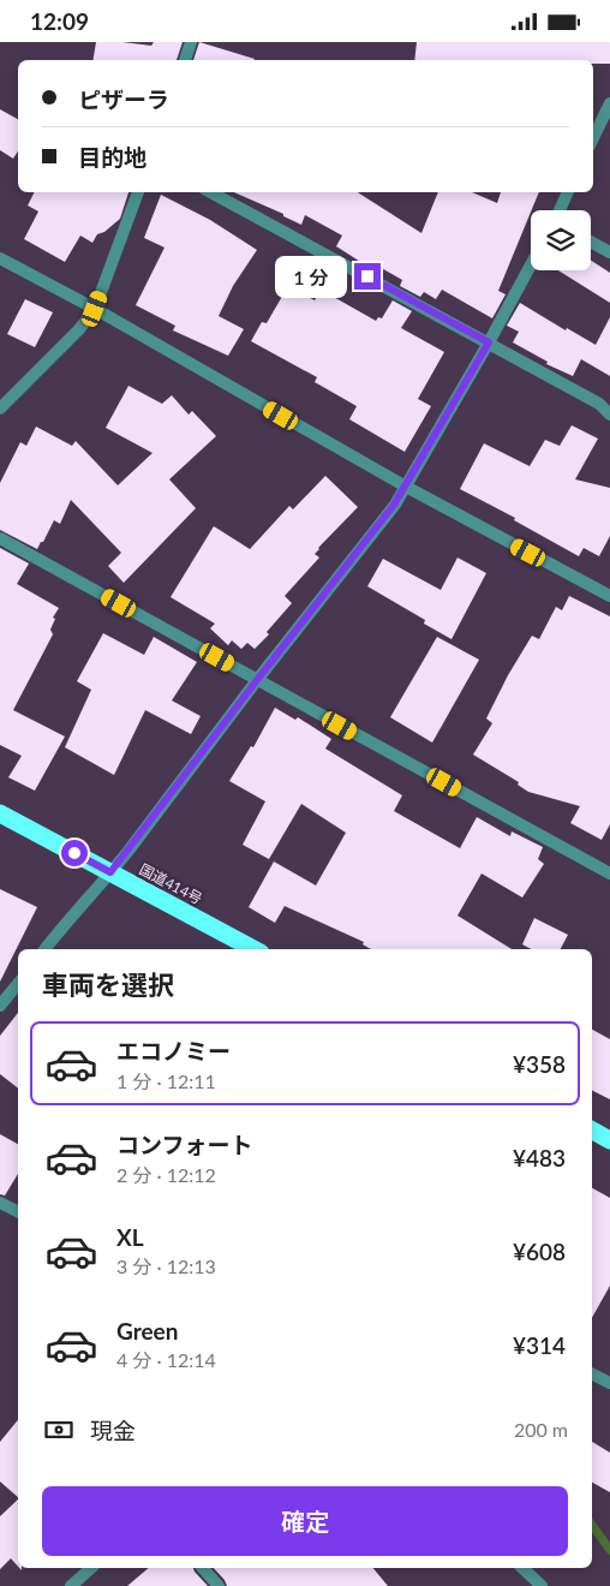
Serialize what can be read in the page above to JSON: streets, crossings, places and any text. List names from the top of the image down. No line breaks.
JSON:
{"streets":{"highway":["国道414号"]},"page":{"status":"12:09","banner":["ピザーラ","目的地"],"bubble":"1 分","heading":"車両を選択","list":[{"name":"エコノミー","note":"1 分 · 12:11","value":"¥358"},{"name":"コンフォート","note":"2 分 · 12:12","value":"¥483"},{"name":"XL","note":"3 分 · 12:13","value":"¥608"},{"name":"Green","note":"4 分 · 12:14","value":"¥314"}],"pay":["現金","200 m"],"buttons":"確定"}}
